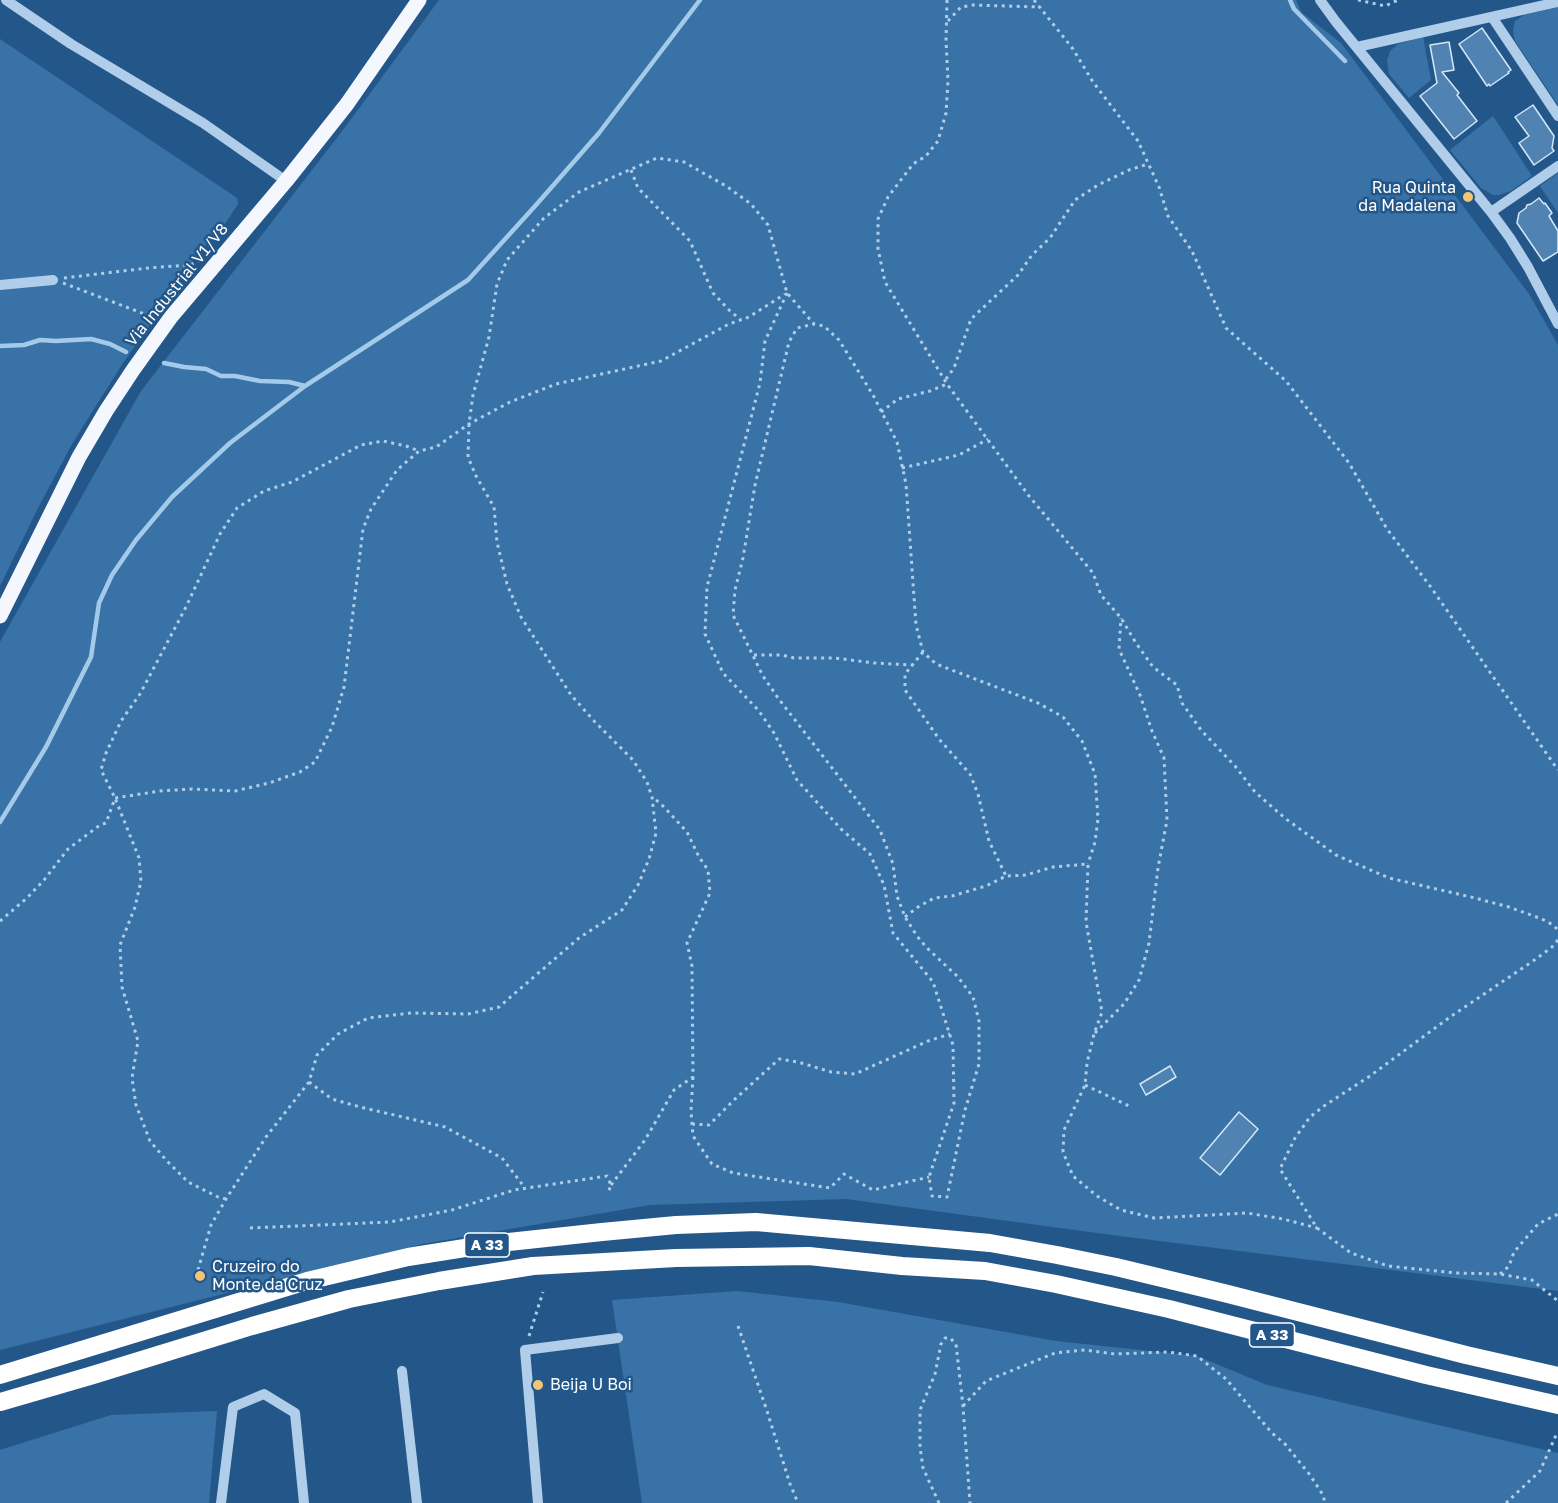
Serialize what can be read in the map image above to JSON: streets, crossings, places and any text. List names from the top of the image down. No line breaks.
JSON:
{"streets":{"highway":["A 33"],"main road":["Via Industrial V1/V8"]},"places":["Rua Quinta da Madalena","Cruzeiro do Monte da Cruz","Beija U Boi"]}
